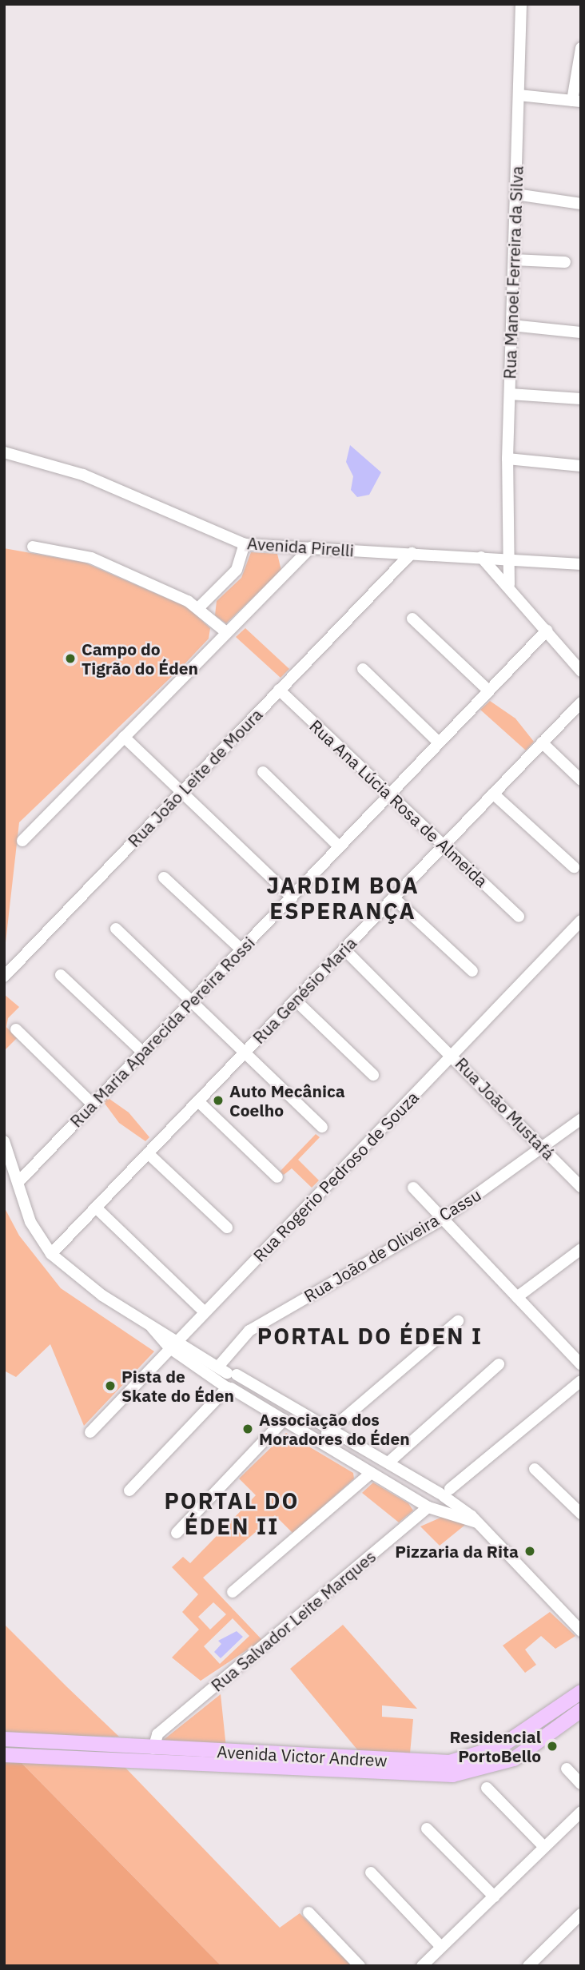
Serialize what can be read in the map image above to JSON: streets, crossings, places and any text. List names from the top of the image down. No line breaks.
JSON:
{"streets":{"main road":["Avenida Victor Andrew"],"street":["Rua Manoel Ferreira da Silva","Avenida Pirelli","Rua João Leite de Moura","Rua Ana Lúcia Rosa de Almeida","Rua Genésio Maria","Rua Maria Aparecida Pereira Rossi","Rua João Mustafá","Rua Rogerio Pedroso de Souza","Rua João de Oliveira Cassu","Rua Salvador Leite Marques"]},"crossings":[["Rua Manoel Ferreira da Silva","Avenida Pirelli"],["Avenida Pirelli","Rua João Leite de Moura"],["Rua João Leite de Moura","Rua Ana Lúcia Rosa de Almeida"],["Rua Ana Lúcia Rosa de Almeida","Rua Genésio Maria"],["Rua Ana Lúcia Rosa de Almeida","Rua Maria Aparecida Pereira Rossi"],["Rua Genésio Maria","Rua João Mustafá"],["Rua João Mustafá","Rua Rogerio Pedroso de Souza"],["Rua João Mustafá","Rua João de Oliveira Cassu"],["Rua Salvador Leite Marques","Avenida Victor Andrew"]],"districts":["JARDIM BOA ESPERANÇA","PORTAL DO ÉDEN I","PORTAL DO ÉDEN II"],"places":["Campo do Tigrão do Éden","Auto Mecânica Coelho","Pista de Skate do Éden","Associação dos Moradores do Éden","Pizzaria da Rita","Residencial PortoBello"]}
